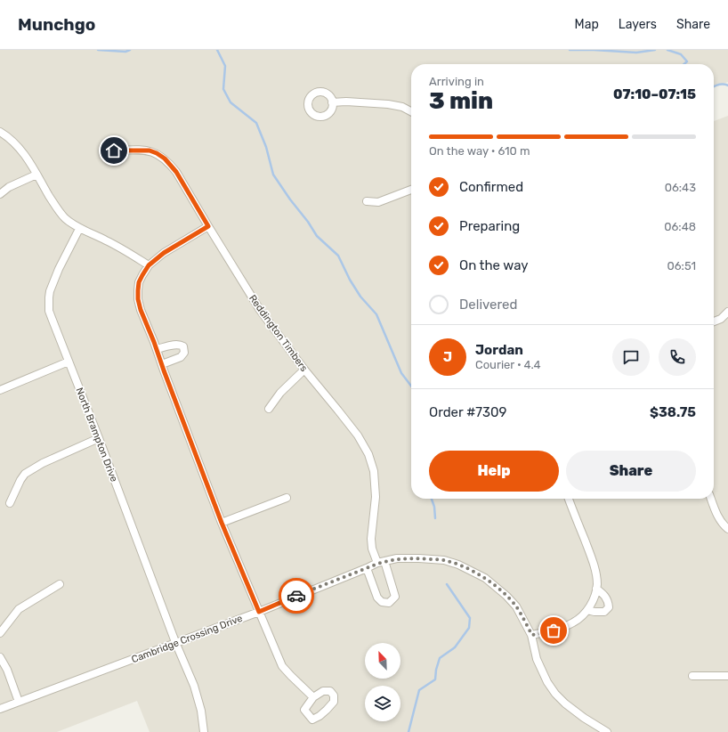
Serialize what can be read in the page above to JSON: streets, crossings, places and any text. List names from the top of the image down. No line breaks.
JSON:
{"streets":{"street":["Reddington Timbers","North Brampton Drive","Cambridge Crossing Drive"]},"crossings":[["Reddington Timbers","Cambridge Crossing Drive"],["North Brampton Drive","Cambridge Crossing Drive"]],"north":"top left","page":{"header":"Munchgo","nav":["Map","Layers","Share"],"heading":["3 min","Arriving in","07:10–07:15"],"panel":["Jordan","Courier · 4.4","Order #7309","$38.75"],"bar":"On the way · 610 m","list":[["Confirmed","06:43"],["Preparing","06:48"],["On the way","06:51"],"Delivered"],"round":"J","buttons":["Help","Share"]}}
